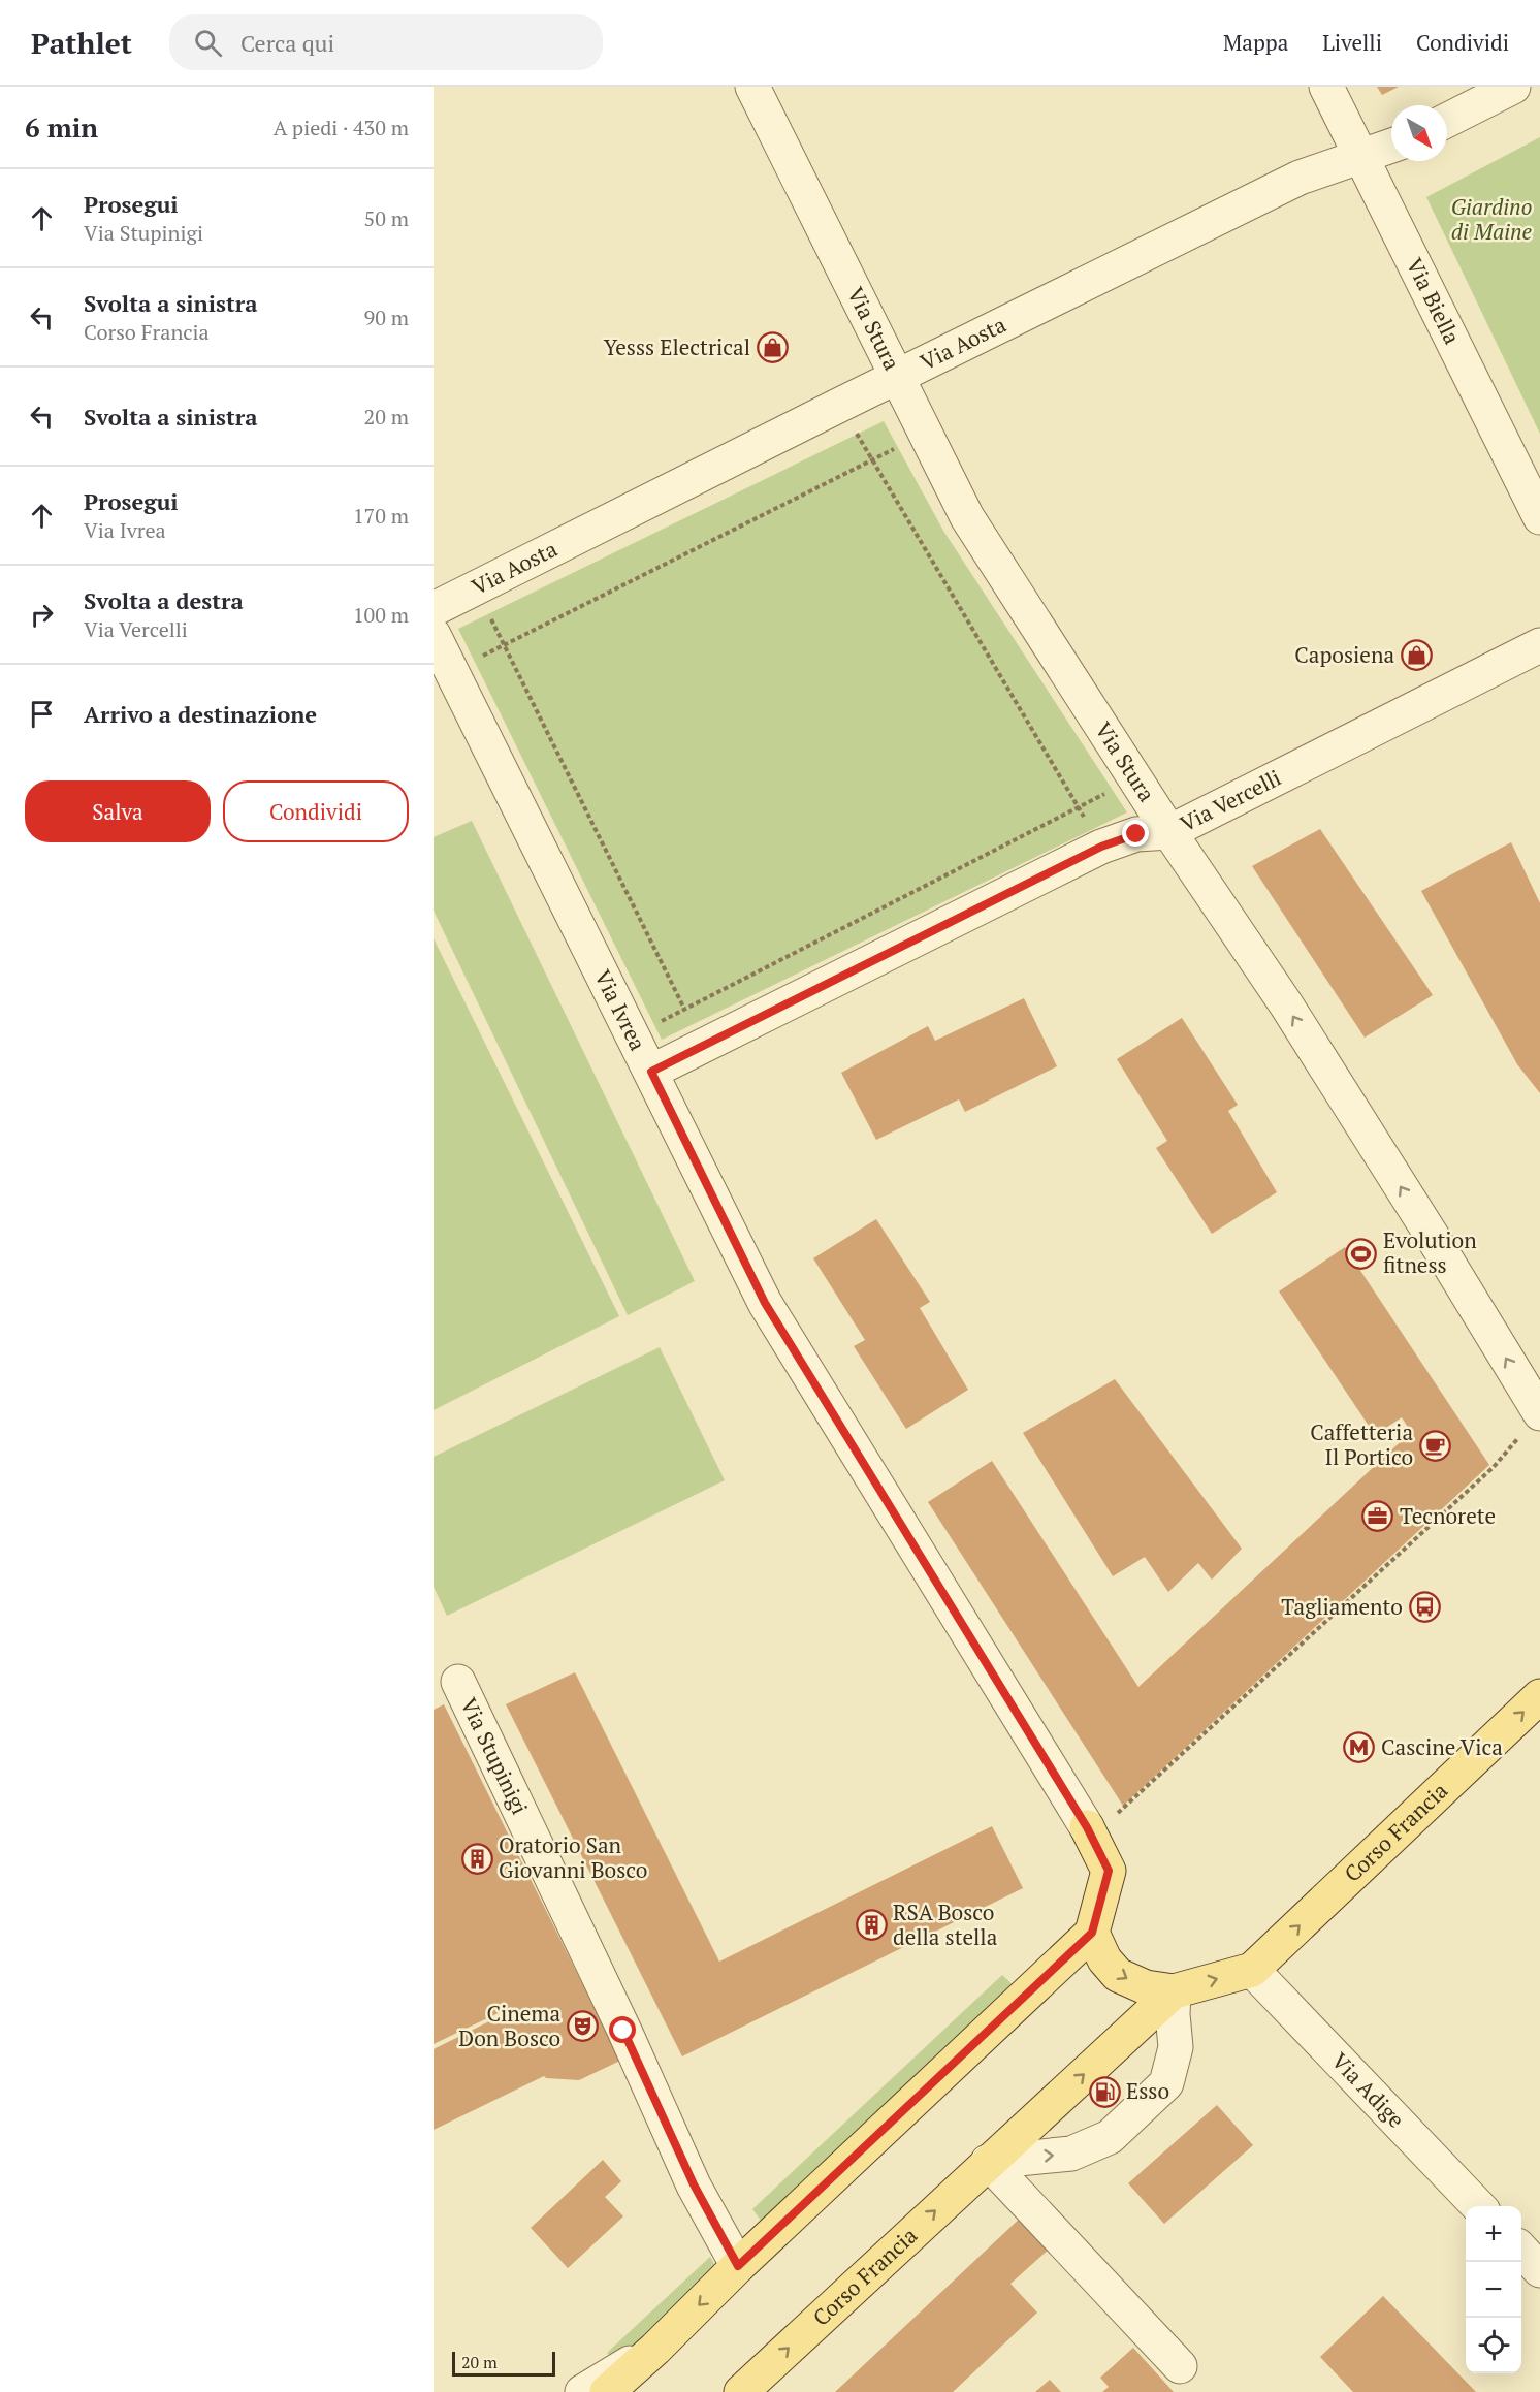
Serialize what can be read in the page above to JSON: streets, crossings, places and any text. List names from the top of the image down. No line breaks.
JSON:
{"streets":{"main road":["Corso Francia"],"street":["Via Biella","Via Stura","Via Aosta","Via Vercelli","Via Ivrea","Via Stupinigi","Via Adige"]},"crossings":[["Via Biella","Via Aosta"],["Via Stura","Via Aosta"],["Via Stura","Via Vercelli"],["Via Vercelli","Via Ivrea"],["Corso Francia","Via Adige"]],"one_way":["Via Stura"],"parks":["Giardino di Maine"],"places":{"shop":["Yesss Electrical","Caposiena"],"sports":["Evolution fitness"],"cafe":["Caffetteria Il Portico"],"office":["Tecnorete"],"bus stop":["Tagliamento"],"metro station":["Cascine Vica"],"building":["Oratorio San Giovanni Bosco","RSA Bosco della stella"],"theatre":["Cinema Don Bosco"],"fuel station":["Esso"]},"scale_bar":"20 m","north":"bottom right","page":{"header":"Pathlet","search":"Cerca qui","nav":["Mappa","Livelli","Condividi"],"heading":["6 min","A piedi · 430 m"],"list":[["Prosegui","Via Stupinigi","50 m"],["Svolta a sinistra","Corso Francia","90 m"],["Svolta a sinistra","20 m"],["Prosegui","Via Ivrea","170 m"],["Svolta a destra","Via Vercelli","100 m"],"Arrivo a destinazione"],"buttons":["Salva","Condividi"],"map_buttons":["+","−"],"scale":"20 m"}}
